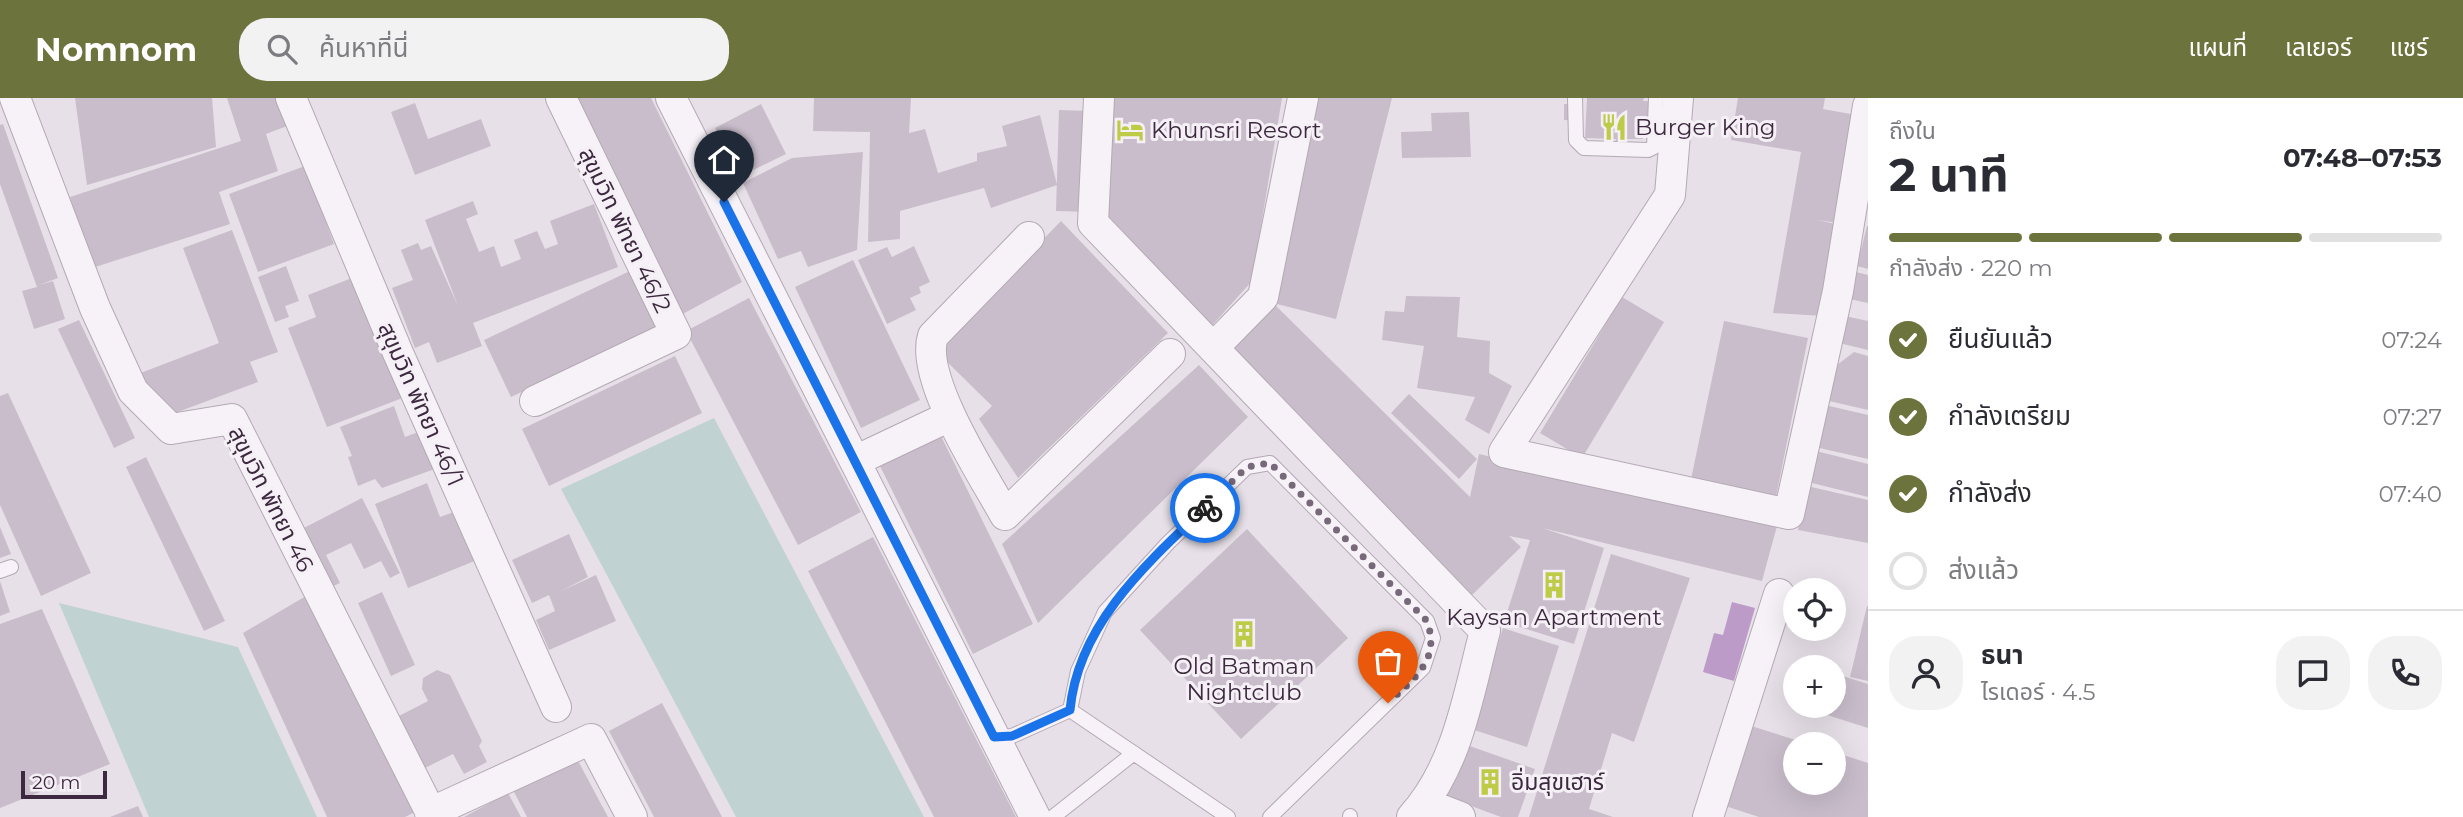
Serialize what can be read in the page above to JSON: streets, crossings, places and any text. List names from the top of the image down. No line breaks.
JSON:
{"streets":{"street":["สุขุมวิท พัทยา 46/2","สุขุมวิท พัทยา 46/1","สุขุมวิท พัทยา 46"]},"places":{"restaurant":["Burger King"],"hotel":["Khunsri Resort"],"building":["Kaysan Apartment","Old Batman Nightclub","อิ่มสุขเฮาร์"]},"scale_bar":"20 m","page":{"header":"Nomnom","search":"ค้นหาที่นี่","nav":["แผนที่","เลเยอร์","แชร์"],"heading":["2 นาที","ถึงใน","07:48–07:53"],"panel":["ธนา","ไรเดอร์ · 4.5"],"bar":"กำลังส่ง · 220 m","list":[["ยืนยันแล้ว","07:24"],["กำลังเตรียม","07:27"],["กำลังส่ง","07:40"],"ส่งแล้ว"],"map_buttons":["+","−"],"scale":"20 m"}}
